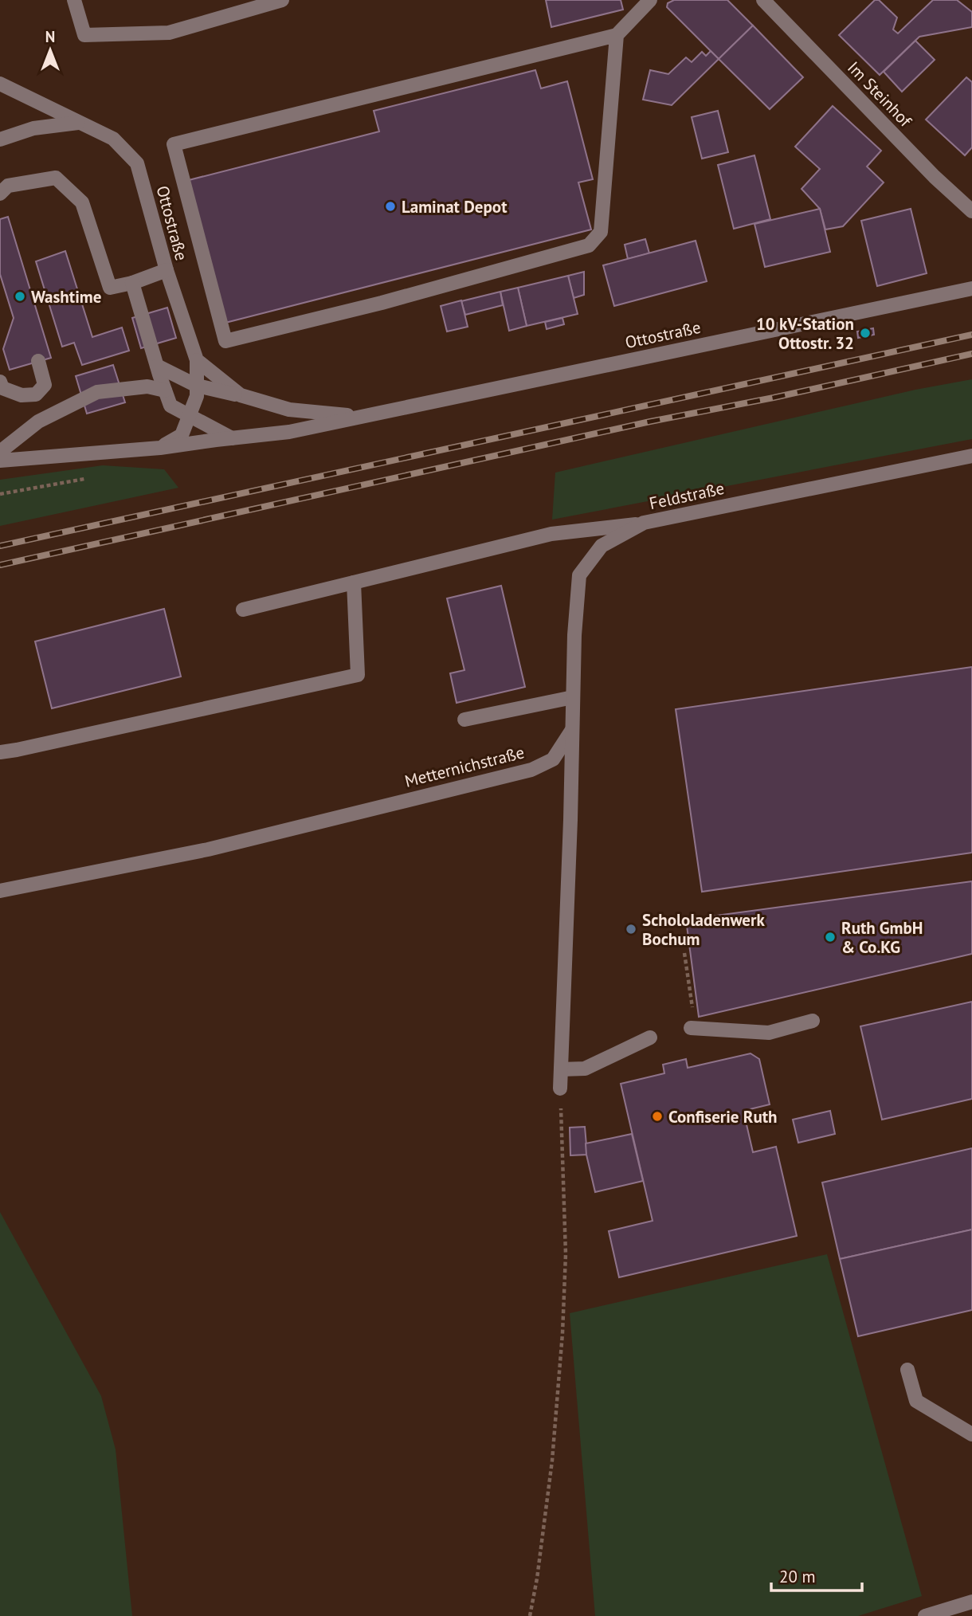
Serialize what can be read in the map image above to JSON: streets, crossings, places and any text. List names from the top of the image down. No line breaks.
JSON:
{"streets":{"street":["Im Steinhof","Ottostraße","Feldstraße","Metternichstraße"]},"crossings":[["Feldstraße","Metternichstraße"]],"places":["Laminat Depot","Washtime","10 kV-Station Ottostr. 32","Schololadenwerk Bochum","Ruth GmbH & Co.KG","Confiserie Ruth"],"scale_bar":"20 m","north":"top"}
